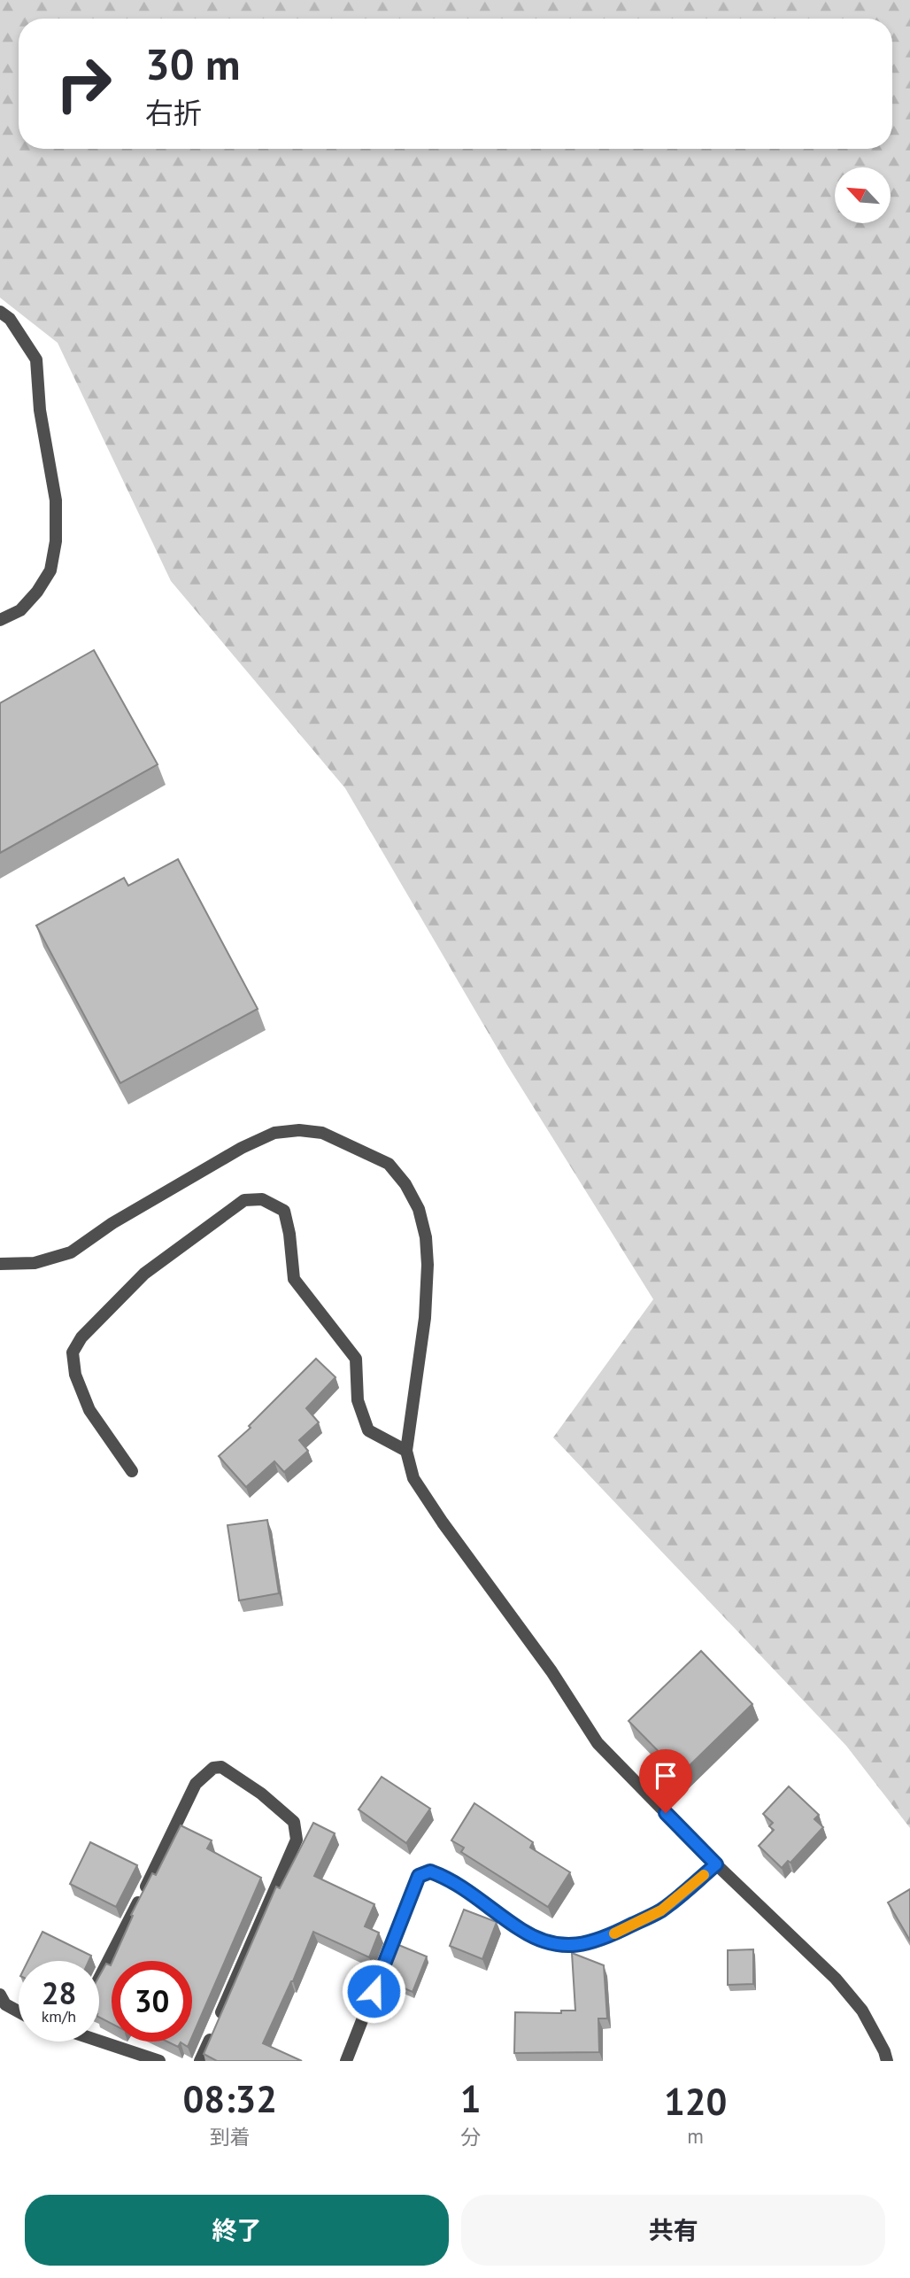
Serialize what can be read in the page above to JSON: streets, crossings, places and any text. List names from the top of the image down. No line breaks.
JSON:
{"north":"top left","page":{"turn":["30 m","右折"],"speed":"28 km/h","limit":"30","eta":["08:32","到着","1","分","120","m"],"buttons":["終了","共有"]}}
